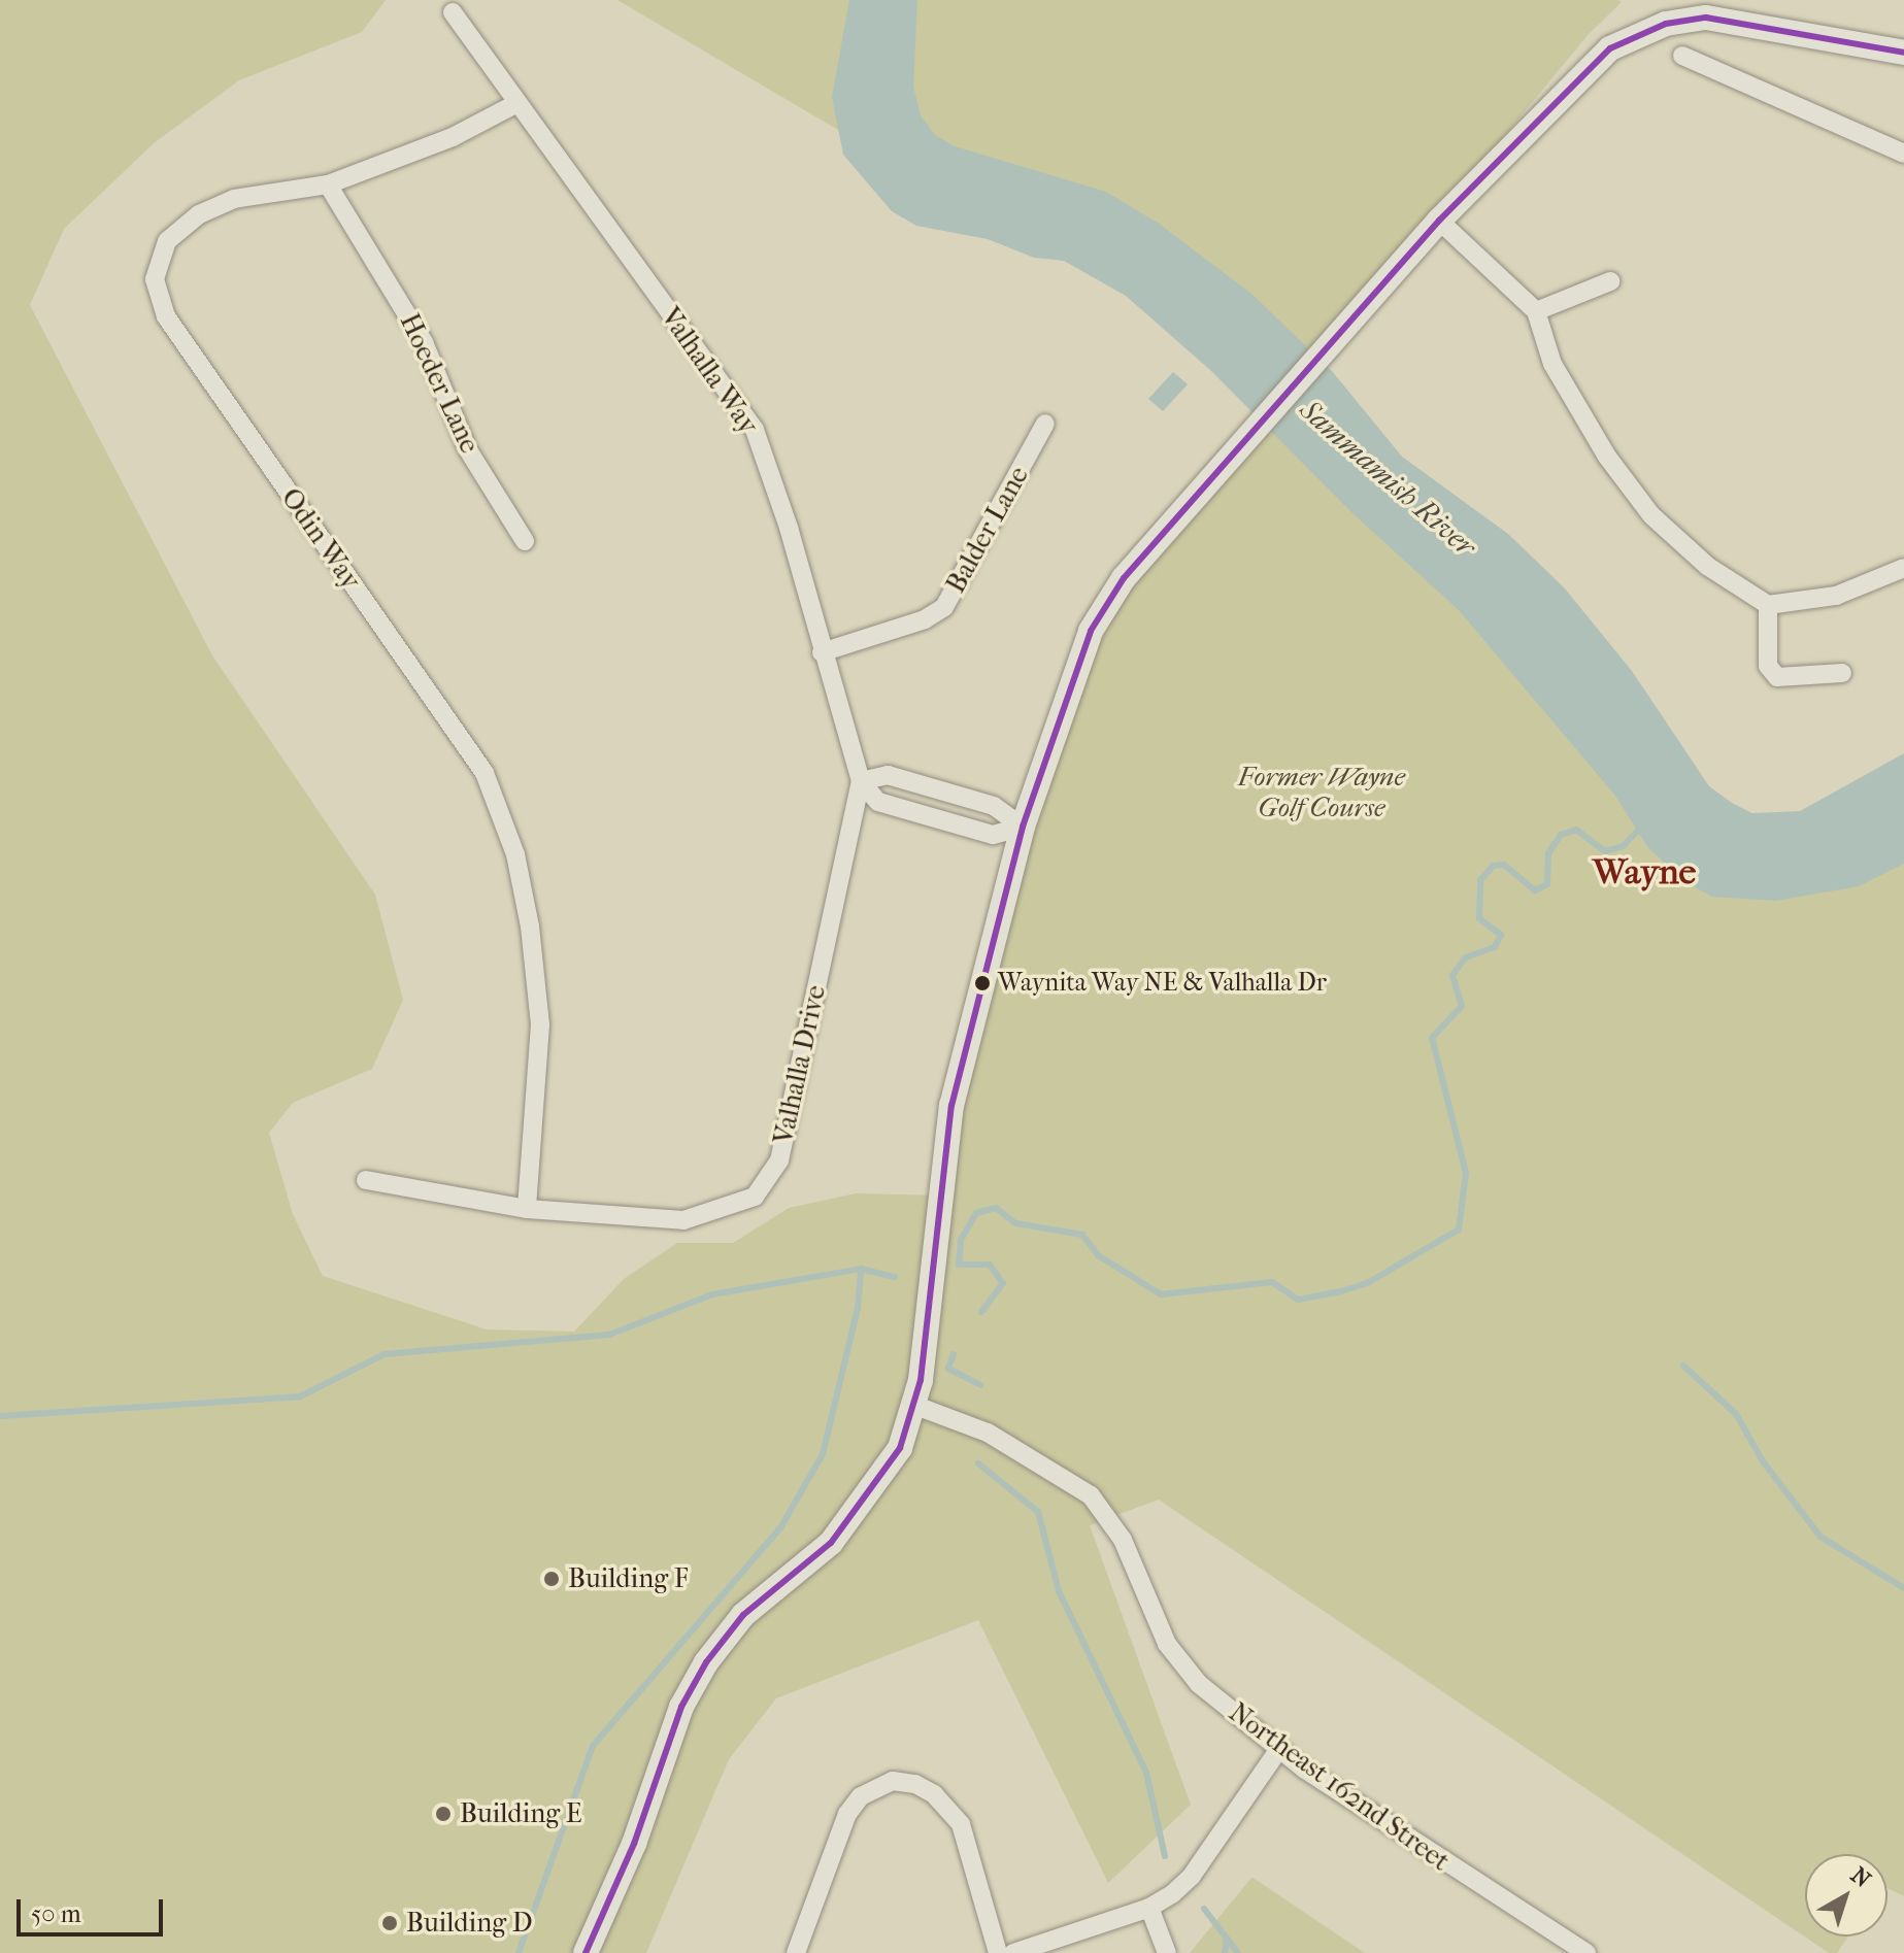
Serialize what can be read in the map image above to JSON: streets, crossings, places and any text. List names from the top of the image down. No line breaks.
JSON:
{"streets":{"street":["Valhalla Way","Hoeder Lane","Balder Lane","Odin Way","Valhalla Drive","Northeast 162nd Street"]},"crossings":[["Valhalla Way","Balder Lane"],["Valhalla Way","Odin Way"],["Valhalla Way","Valhalla Drive"],["Hoeder Lane","Odin Way"],["Odin Way","Valhalla Drive"]],"districts":["Wayne"],"water":["Sammamish River"],"parks":["Former Wayne Golf Course"],"places":["Waynita Way NE & Valhalla Dr","Building F","Building E","Building D"],"scale_bar":"50 m","north":"top right"}
